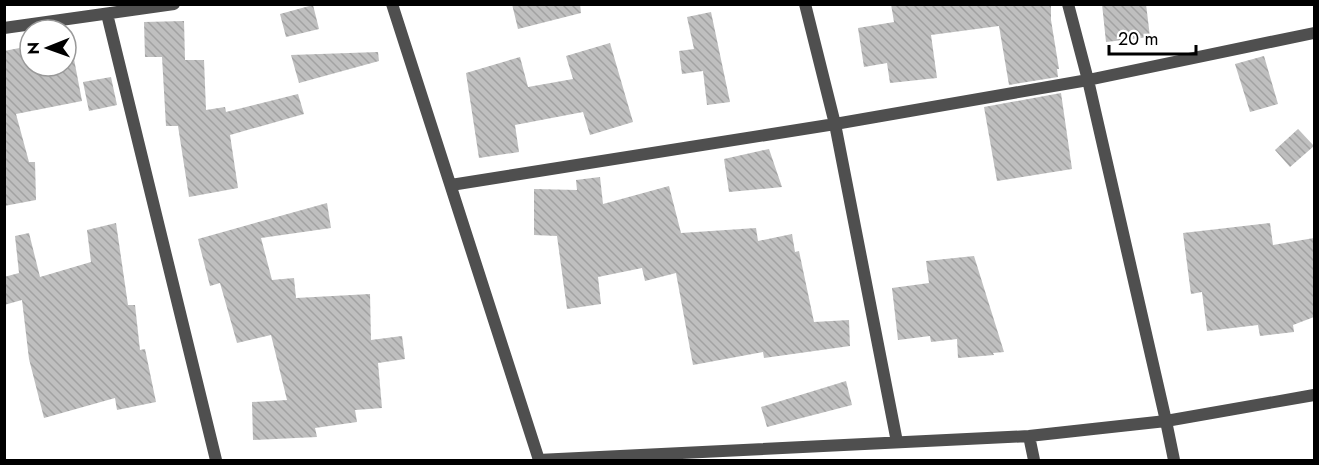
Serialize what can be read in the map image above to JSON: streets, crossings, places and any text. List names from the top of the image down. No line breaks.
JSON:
{"scale_bar":"20 m","north":"left"}
